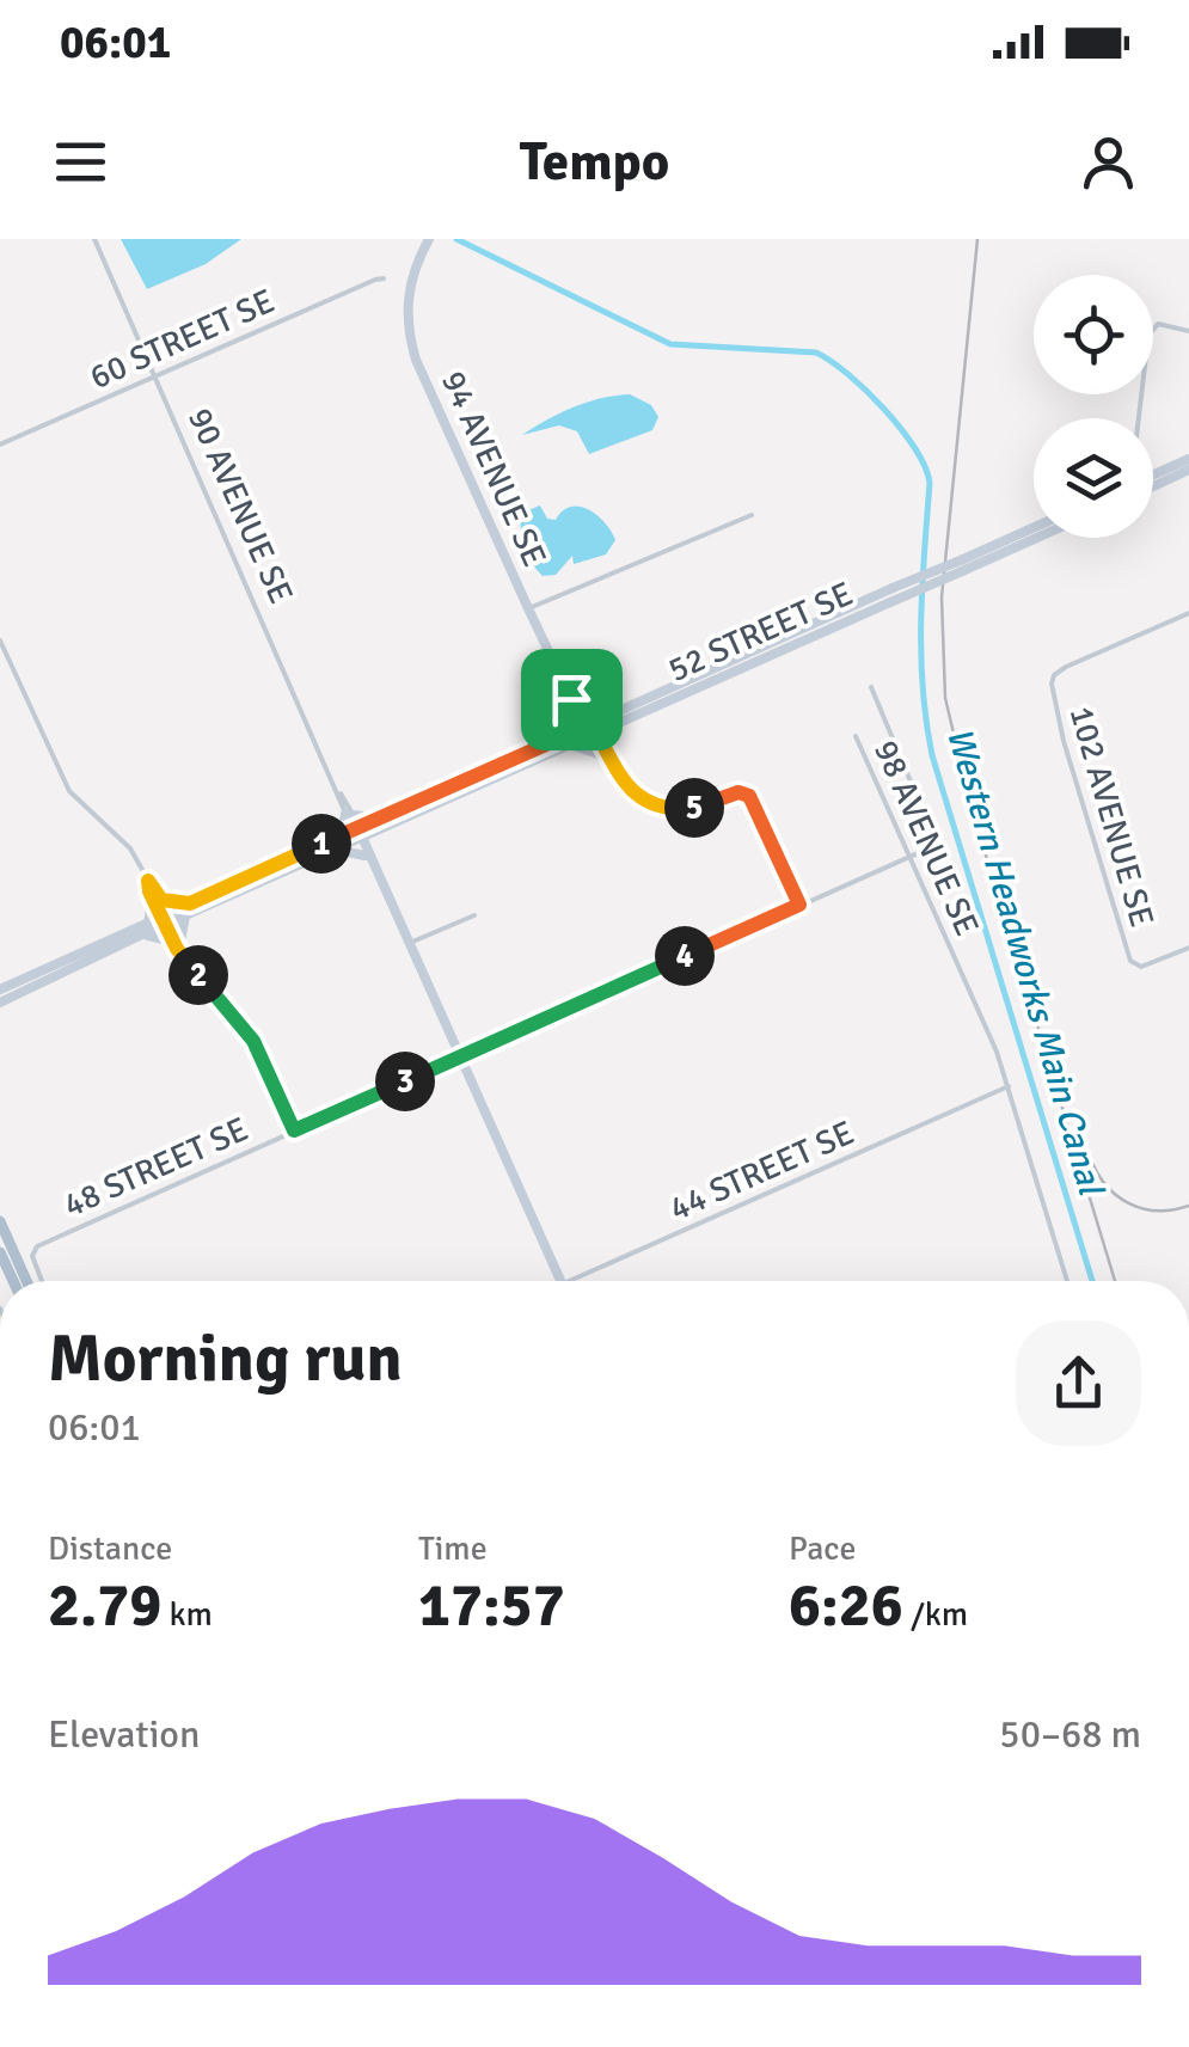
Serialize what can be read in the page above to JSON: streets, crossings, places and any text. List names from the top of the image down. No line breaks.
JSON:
{"streets":{"main road":["94 AVENUE SE","90 AVENUE SE","52 STREET SE"],"street":["60 STREET SE","102 AVENUE SE","98 AVENUE SE","48 STREET SE","44 STREET SE"]},"crossings":[["60 STREET SE","90 AVENUE SE"],["94 AVENUE SE","52 STREET SE"],["94 AVENUE SE","48 STREET SE"],["90 AVENUE SE","52 STREET SE"],["90 AVENUE SE","48 STREET SE"],["98 AVENUE SE","48 STREET SE"],["98 AVENUE SE","44 STREET SE"]],"water":["Western Headworks Main Canal"],"page":{"status":"06:01","header":"Tempo","pins":["5","1","4","2","3"],"heading":["Morning run","06:01"],"stats":[["Distance","2.79 km"],["Time","17:57"],["Pace","6:26 /km"]],"chart":["Elevation","50–68 m"]}}
